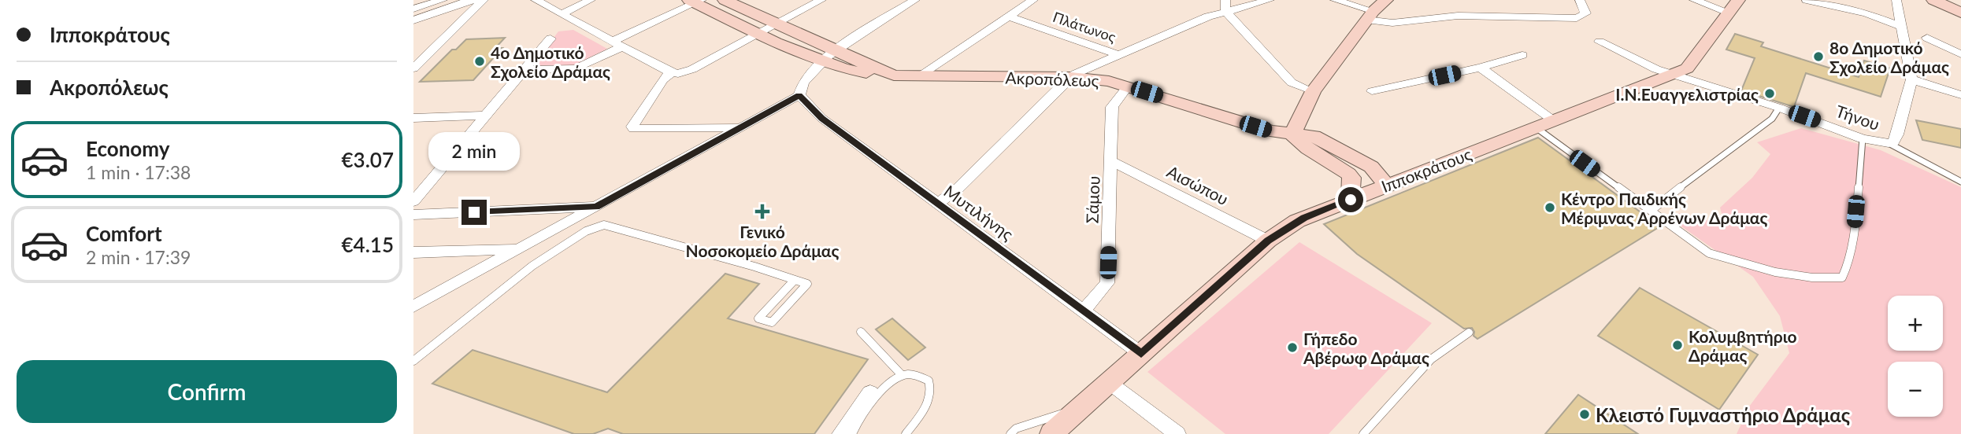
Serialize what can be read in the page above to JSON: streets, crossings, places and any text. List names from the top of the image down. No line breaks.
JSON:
{"streets":{"street":["Πλάτωνος","Ακροπόλεως","Τήνου","Ιπποκράτους","Αισώπου","Σάμου","Μυτιλήνης"]},"crossings":[["Ακροπόλεως","Ιπποκράτους"],["Ακροπόλεως","Σάμου"],["Τήνου","Ιπποκράτους"],["Ιπποκράτους","Αισώπου"],["Ιπποκράτους","Μυτιλήνης"],["Αισώπου","Σάμου"],["Σάμου","Μυτιλήνης"]],"places":{"other":["8ο Δημοτικό Σχολείο Δράμας","4ο Δημοτικό Σχολείο Δράμας","Ι.Ν.Ευαγγελιστρίας","Κέντρο Παιδικής Μέριμνας Αρρένων Δράμας","Κολυμβητήριο Δράμας","Γήπεδο Αβέρωφ Δράμας","Κλειστό Γυμναστήριο Δράμας"],"health":["Γενικό Νοσοκομείο Δράμας"]},"page":{"banner":["Ιπποκράτους","Ακροπόλεως"],"list":[{"name":"Economy","note":"1 min · 17:38","value":"€3.07"},{"name":"Comfort","note":"2 min · 17:39","value":"€4.15"}],"bubble":"2 min","map_buttons":["+","−"],"buttons":"Confirm"}}
